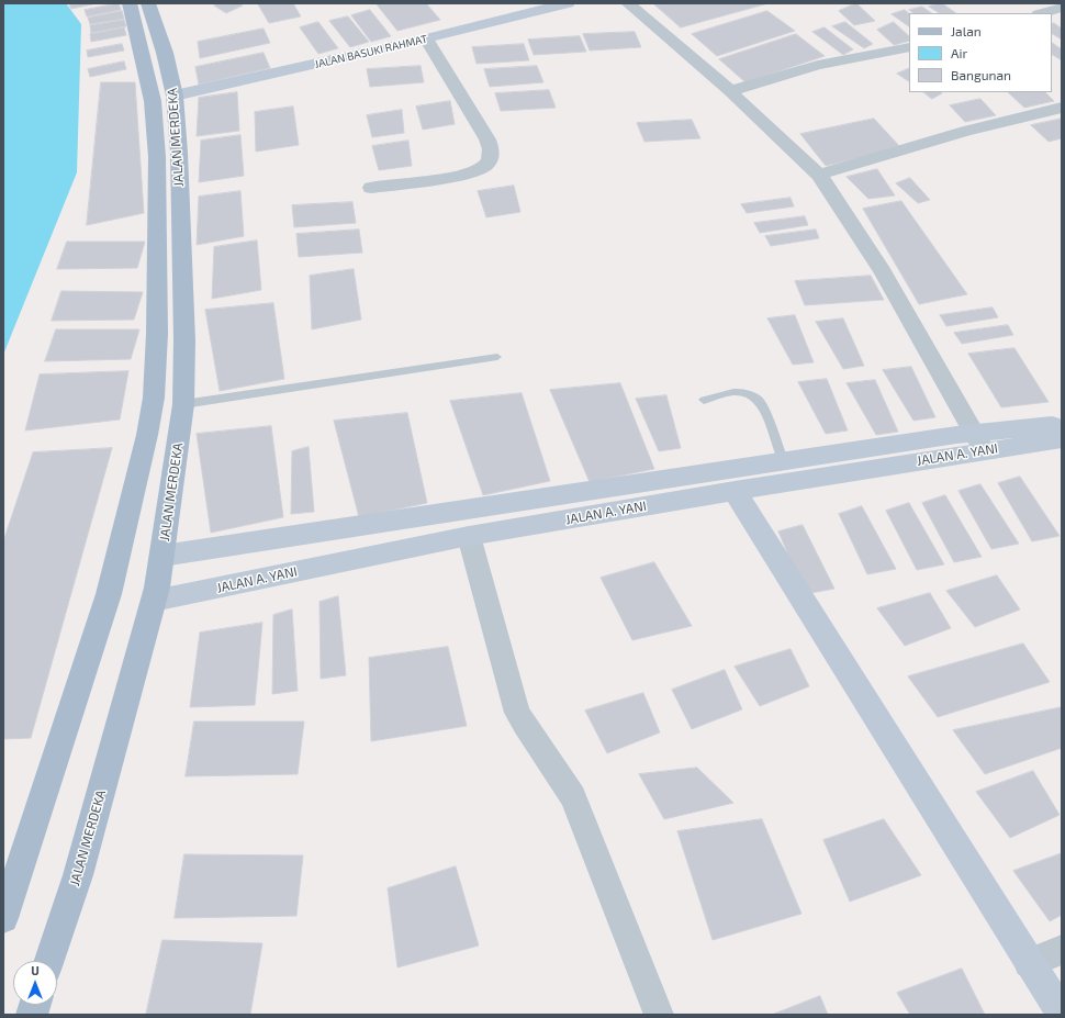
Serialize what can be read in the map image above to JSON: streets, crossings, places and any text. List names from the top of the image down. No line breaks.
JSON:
{"streets":{"main road":["JALAN MERDEKA"],"street":["JALAN BASUKI RAHMAT","JALAN A. YANI"]},"crossings":[["JALAN BASUKI RAHMAT","JALAN MERDEKA"],["JALAN MERDEKA","JALAN A. YANI"]],"legend":["Jalan","Air","Bangunan"],"north":"top"}
